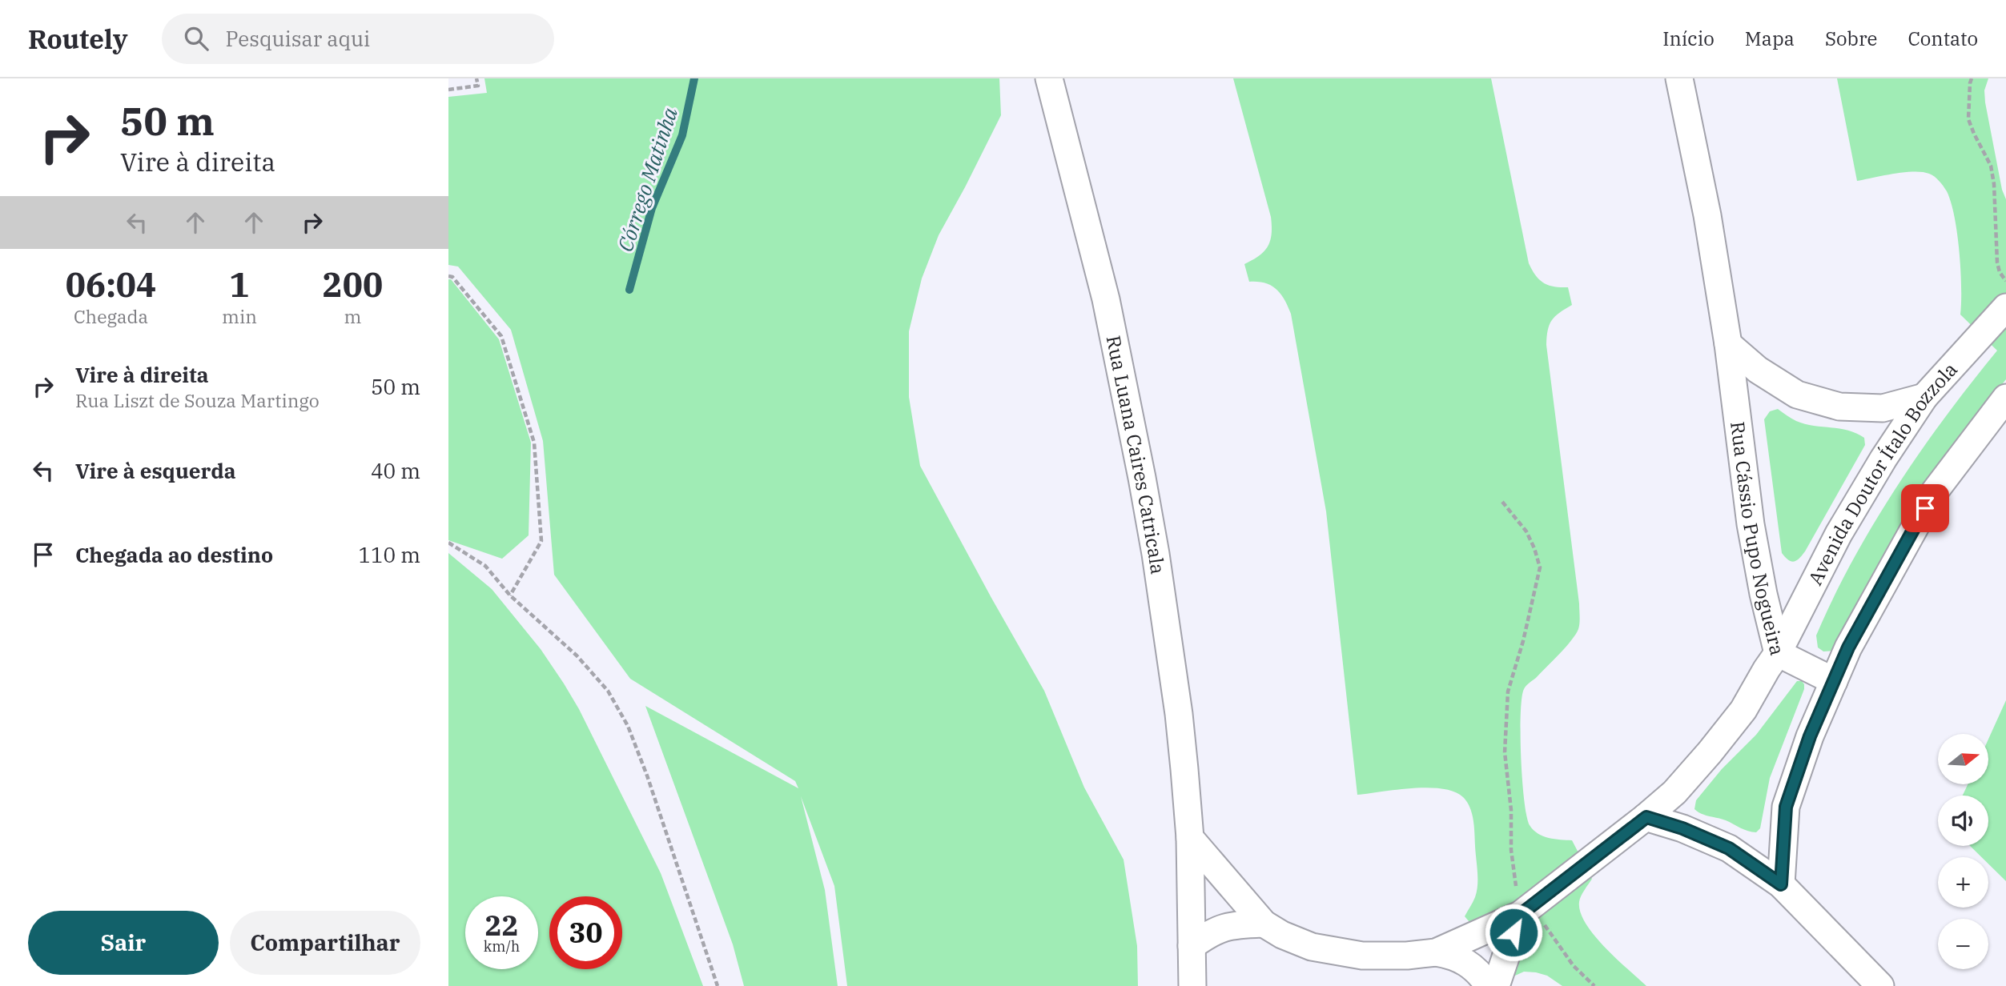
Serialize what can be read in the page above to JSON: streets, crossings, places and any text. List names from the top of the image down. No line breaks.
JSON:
{"streets":{"street":["Rua Luana Caires Catricala","Avenida Doutor Ítalo Bozzola","Rua Cássio Pupo Nogueira"]},"crossings":[["Avenida Doutor Ítalo Bozzola","Rua Cássio Pupo Nogueira"]],"water":["Córrego Matinha"],"north":"right","page":{"header":"Routely","search":"Pesquisar aqui","nav":["Início","Mapa","Sobre","Contato"],"turn":["50 m","Vire à direita"],"eta":["06:04","Chegada","1","min","200","m"],"list":[{"name":"Vire à direita","note":"Rua Liszt de Souza Martingo","value":"50 m"},{"name":"Vire à esquerda","value":"40 m"},{"name":"Chegada ao destino","value":"110 m"}],"map_buttons":["+","−"],"speed":"22 km/h","limit":"30","buttons":["Sair","Compartilhar"]}}
